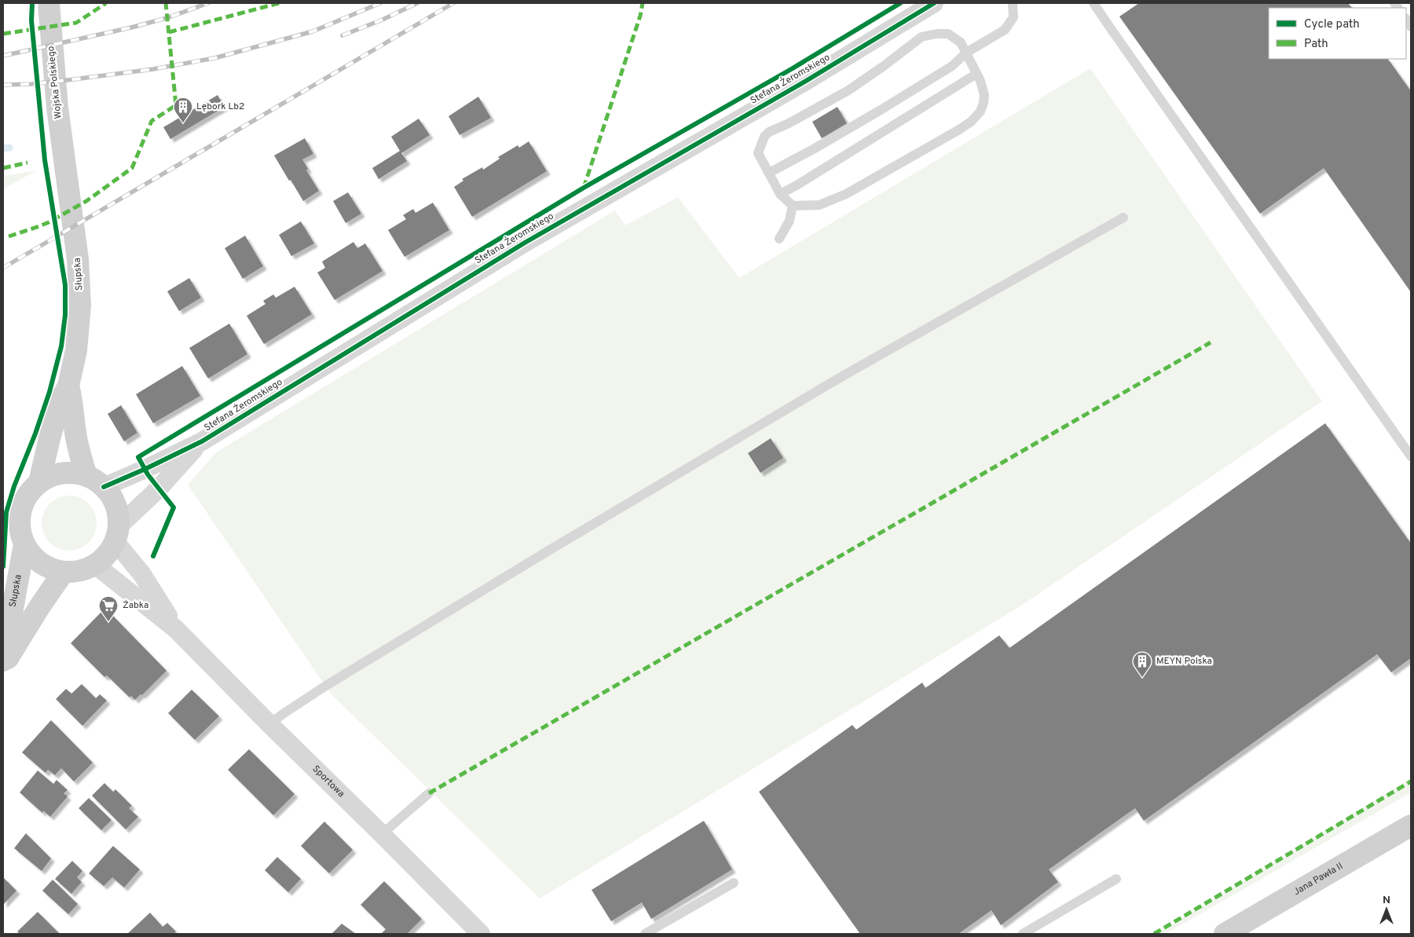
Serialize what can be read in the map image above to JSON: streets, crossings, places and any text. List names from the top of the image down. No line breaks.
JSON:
{"streets":{"street":["Stefana Żeromskiego","Wojska Polskiego","Słupska","Sportowa","Jana Pawła II"]},"crossings":[["Stefana Żeromskiego","Słupska"],["Stefana Żeromskiego","Sportowa"],["Wojska Polskiego","Słupska"],["Słupska","Sportowa"]],"places":{"building":["Lębork Lb2","MEYN Polska"],"supermarket":["Żabka"]},"legend":["Cycle path","Path"],"north":"top"}
